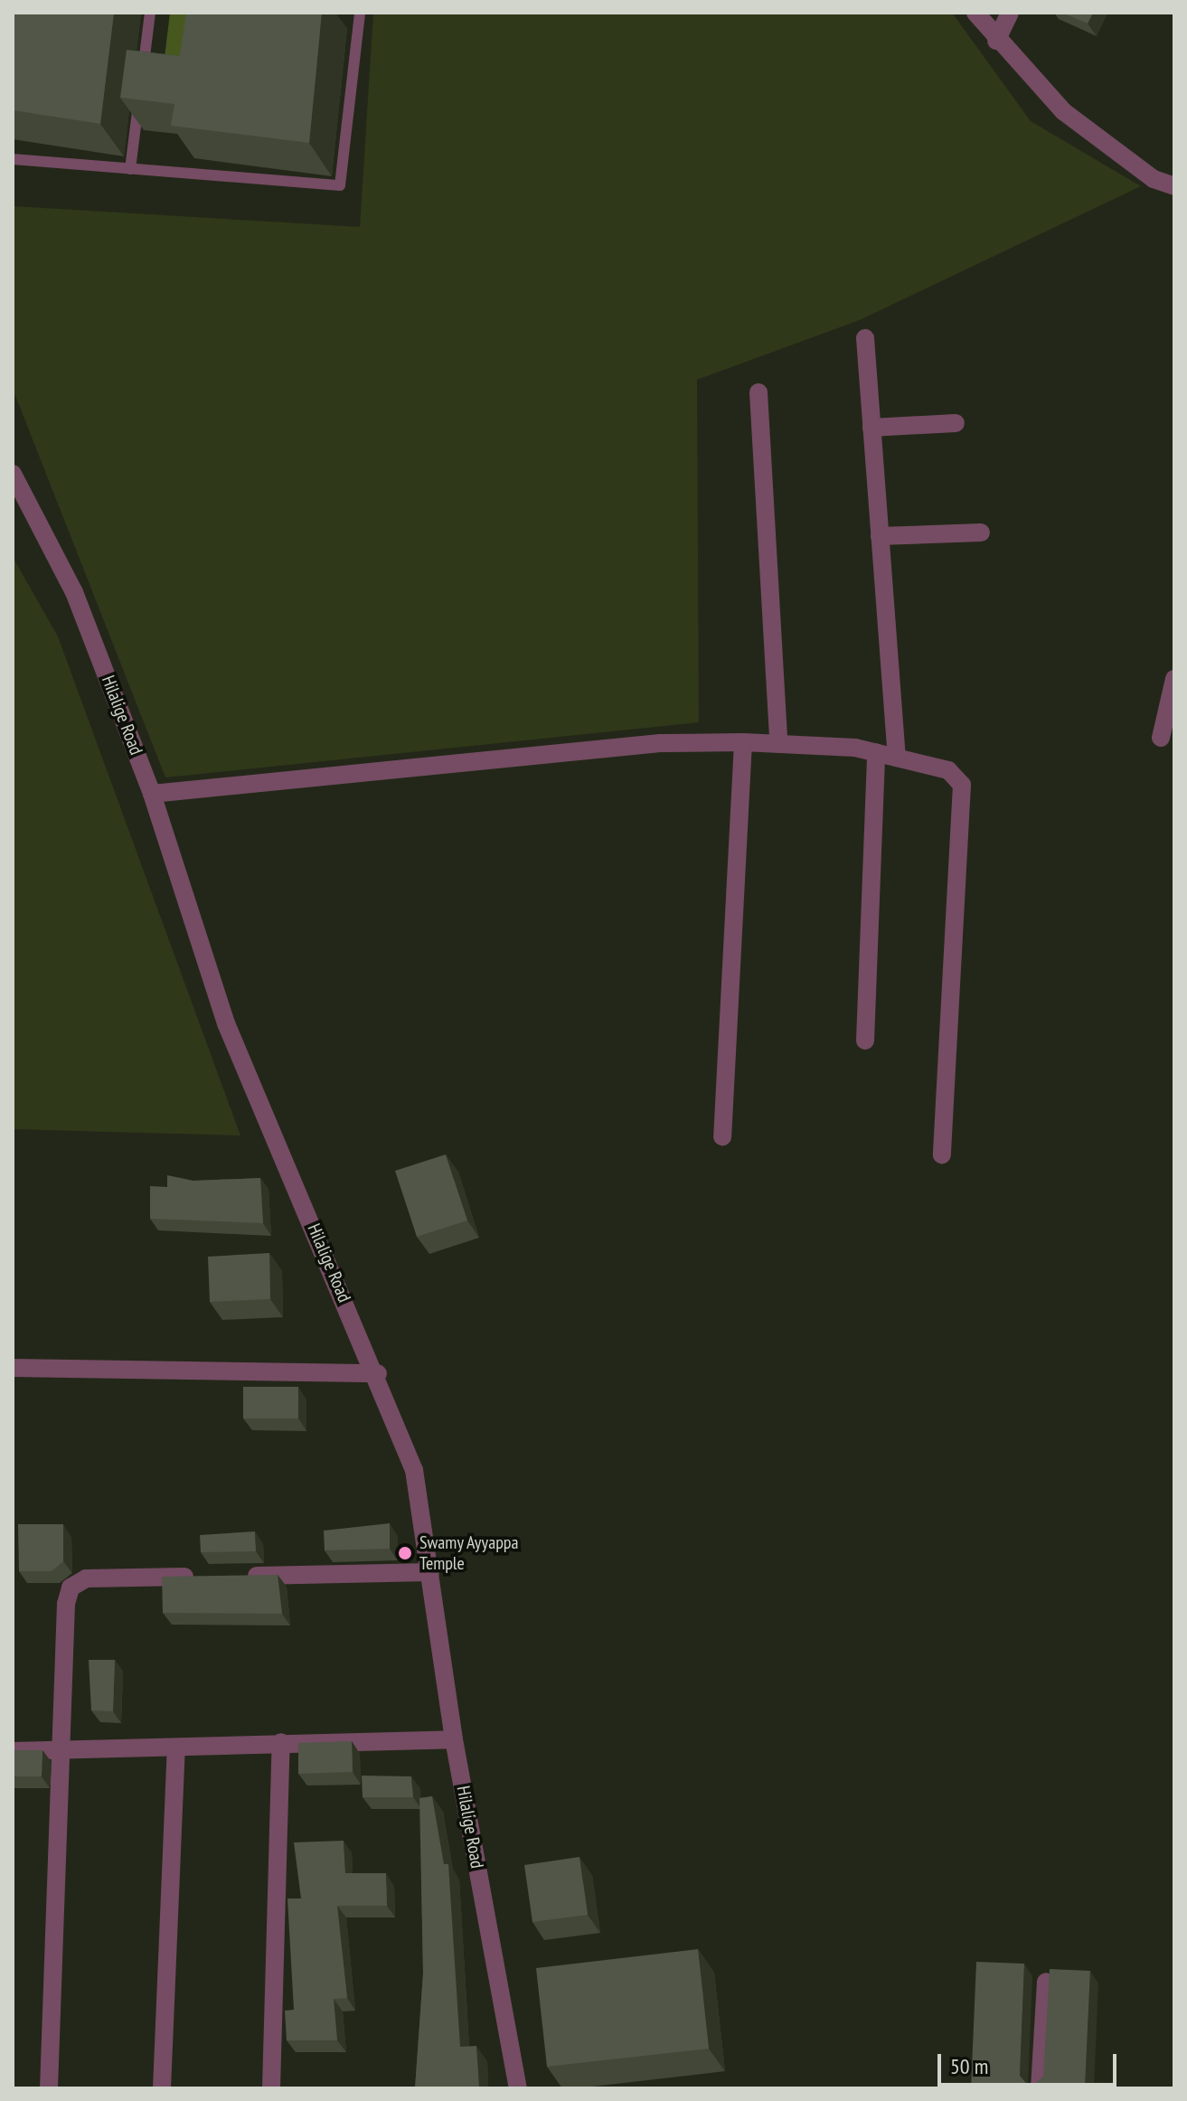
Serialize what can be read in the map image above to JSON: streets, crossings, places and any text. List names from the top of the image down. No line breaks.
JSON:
{"streets":{"street":["Hilalige Road"]},"places":["Swamy Ayyappa Temple"],"scale_bar":"50 m"}
